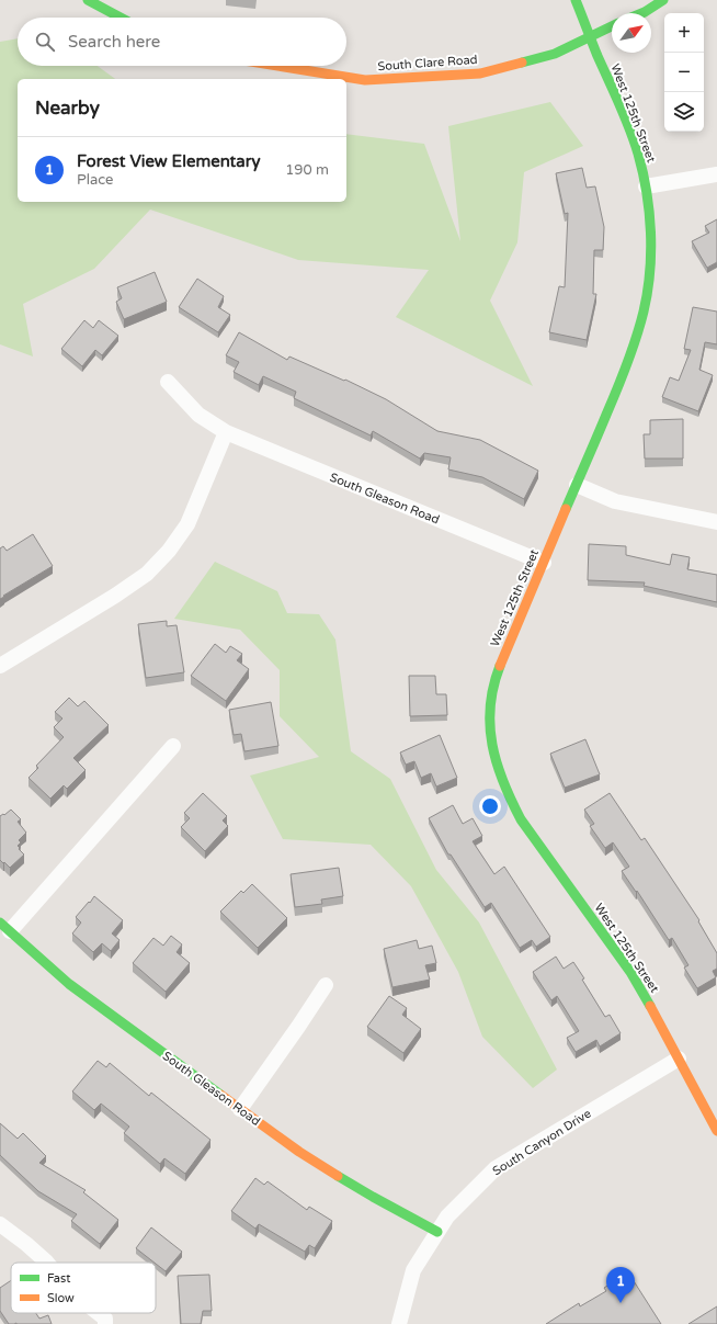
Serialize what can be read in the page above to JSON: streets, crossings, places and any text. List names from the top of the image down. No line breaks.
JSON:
{"streets":{"street":["South Clare Road","West 125th Street","South Gleason Road","South Canyon Drive"]},"crossings":[["South Clare Road","West 125th Street"],["West 125th Street","South Gleason Road"],["West 125th Street","South Canyon Drive"],["South Gleason Road","South Canyon Drive"]],"legend":["Fast","Slow"],"north":"top right","page":{"map_buttons":["+","−"],"search":"Search here","heading":"Nearby","list":[{"mark":"1","name":"Forest View Elementary","note":"Place","value":"190 m"}],"pins":"1"}}
